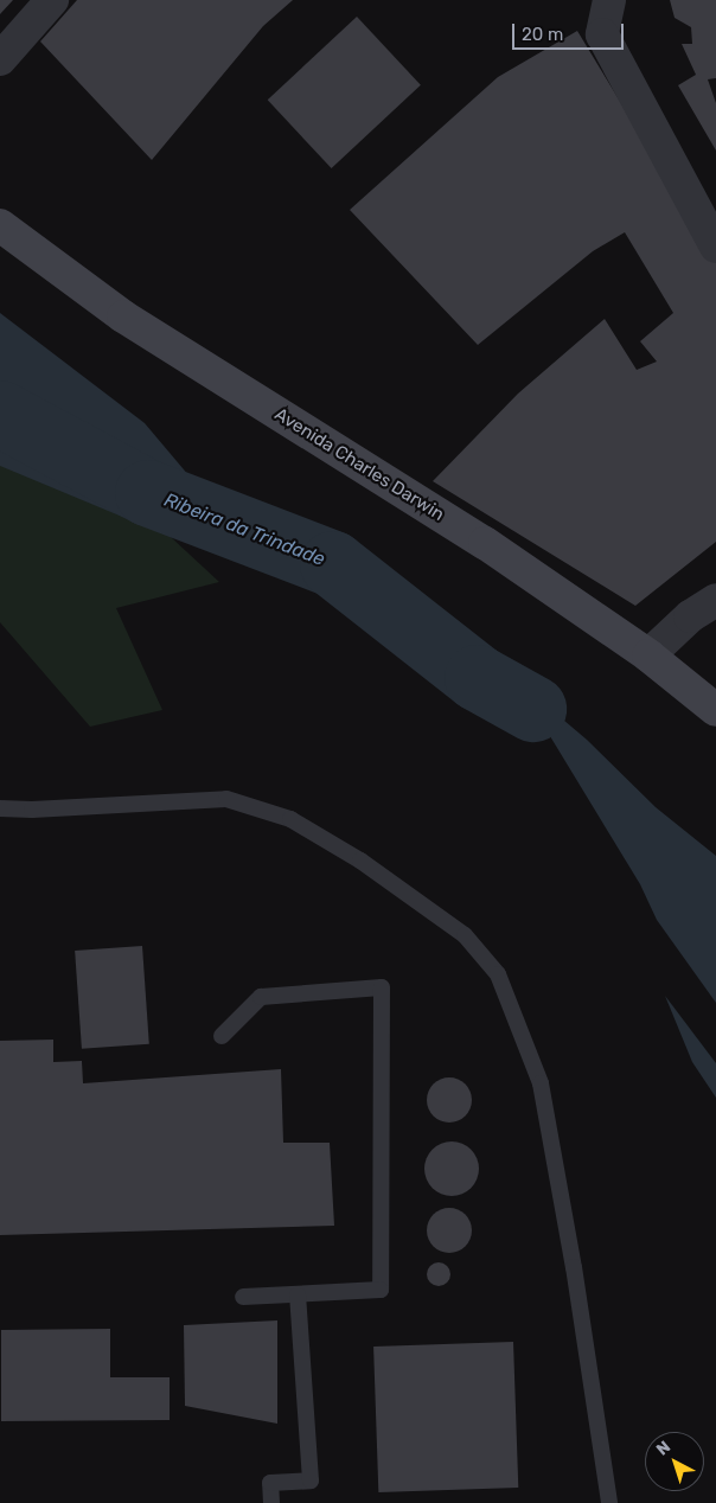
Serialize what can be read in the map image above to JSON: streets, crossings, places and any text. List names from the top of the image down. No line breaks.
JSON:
{"streets":{"main road":["Avenida Charles Darwin"]},"water":["Ribeira da Trindade"],"scale_bar":"20 m","north":"top left"}
